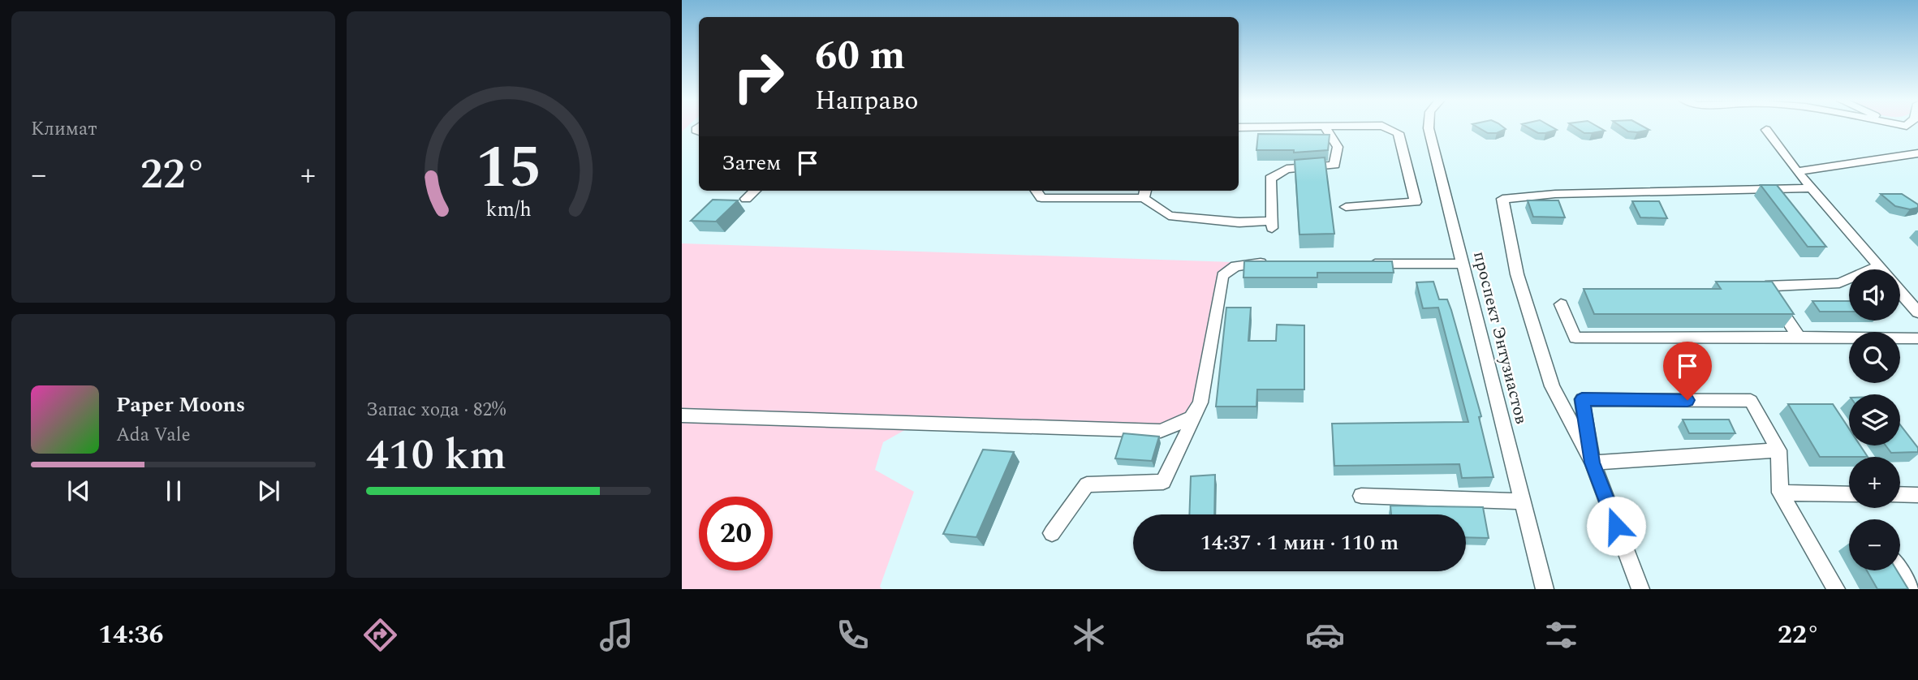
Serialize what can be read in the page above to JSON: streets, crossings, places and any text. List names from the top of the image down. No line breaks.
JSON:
{"streets":{"street":["проспект Энтузиастов"]},"page":{"tile":["Климат",["Запас хода · 82%","410 km"]],"turn":["60 m","Направо"],"then":"Затем","heat":["−","22°","+"],"map_buttons":["+","−"],"song":["Paper Moons","Ada Vale"],"limit":"20","trip":"14:37 · 1 мин · 110 m","tabs":["14:36","22°"],"gauge":["15","km/h"]}}
